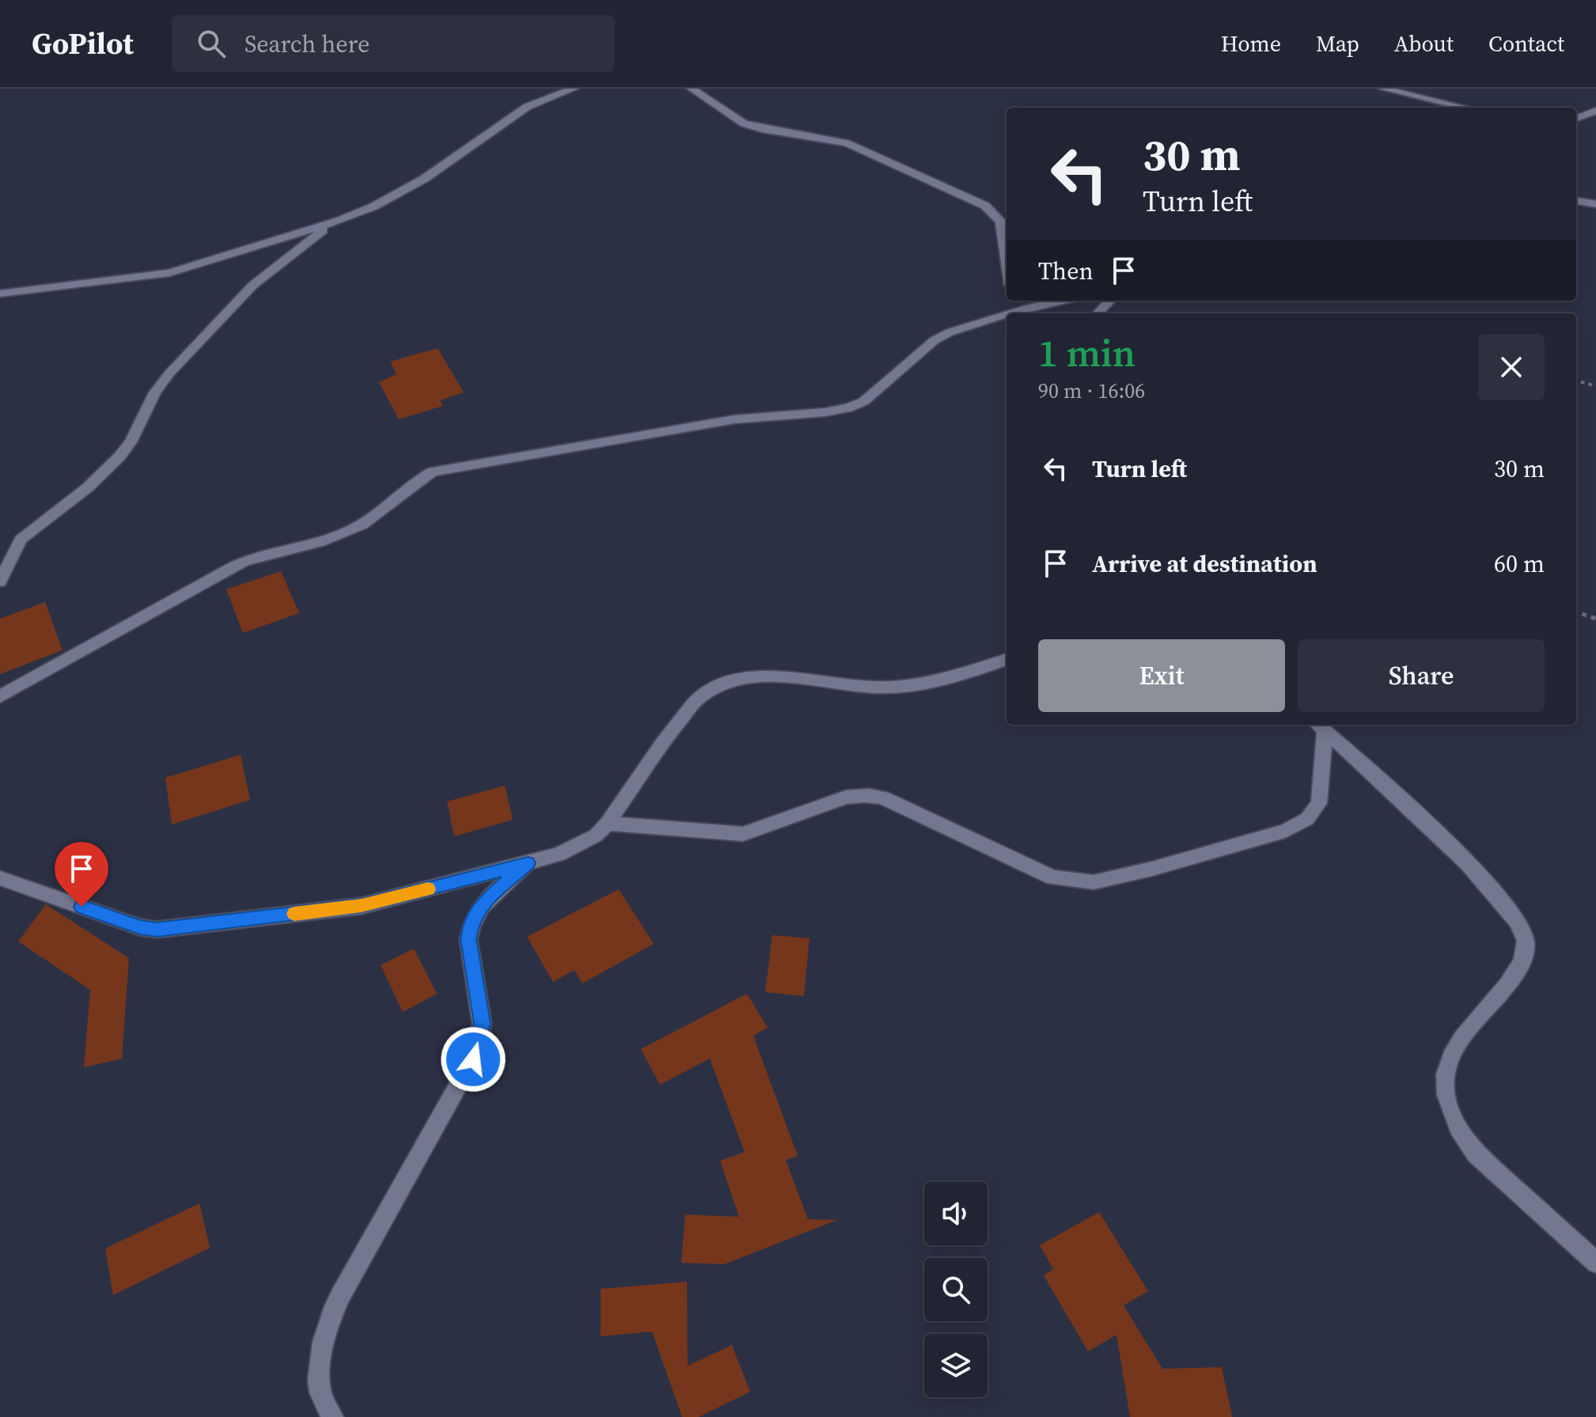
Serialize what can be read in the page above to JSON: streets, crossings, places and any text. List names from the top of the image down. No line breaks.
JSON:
{"page":{"header":"GoPilot","search":"Search here","nav":["Home","Map","About","Contact"],"turn":["30 m","Turn left"],"then":"Then","heading":["1 min","90 m · 16:06"],"list":[{"name":"Turn left","value":"30 m"},{"name":"Arrive at destination","value":"60 m"}],"buttons":["Exit","Share"]}}
